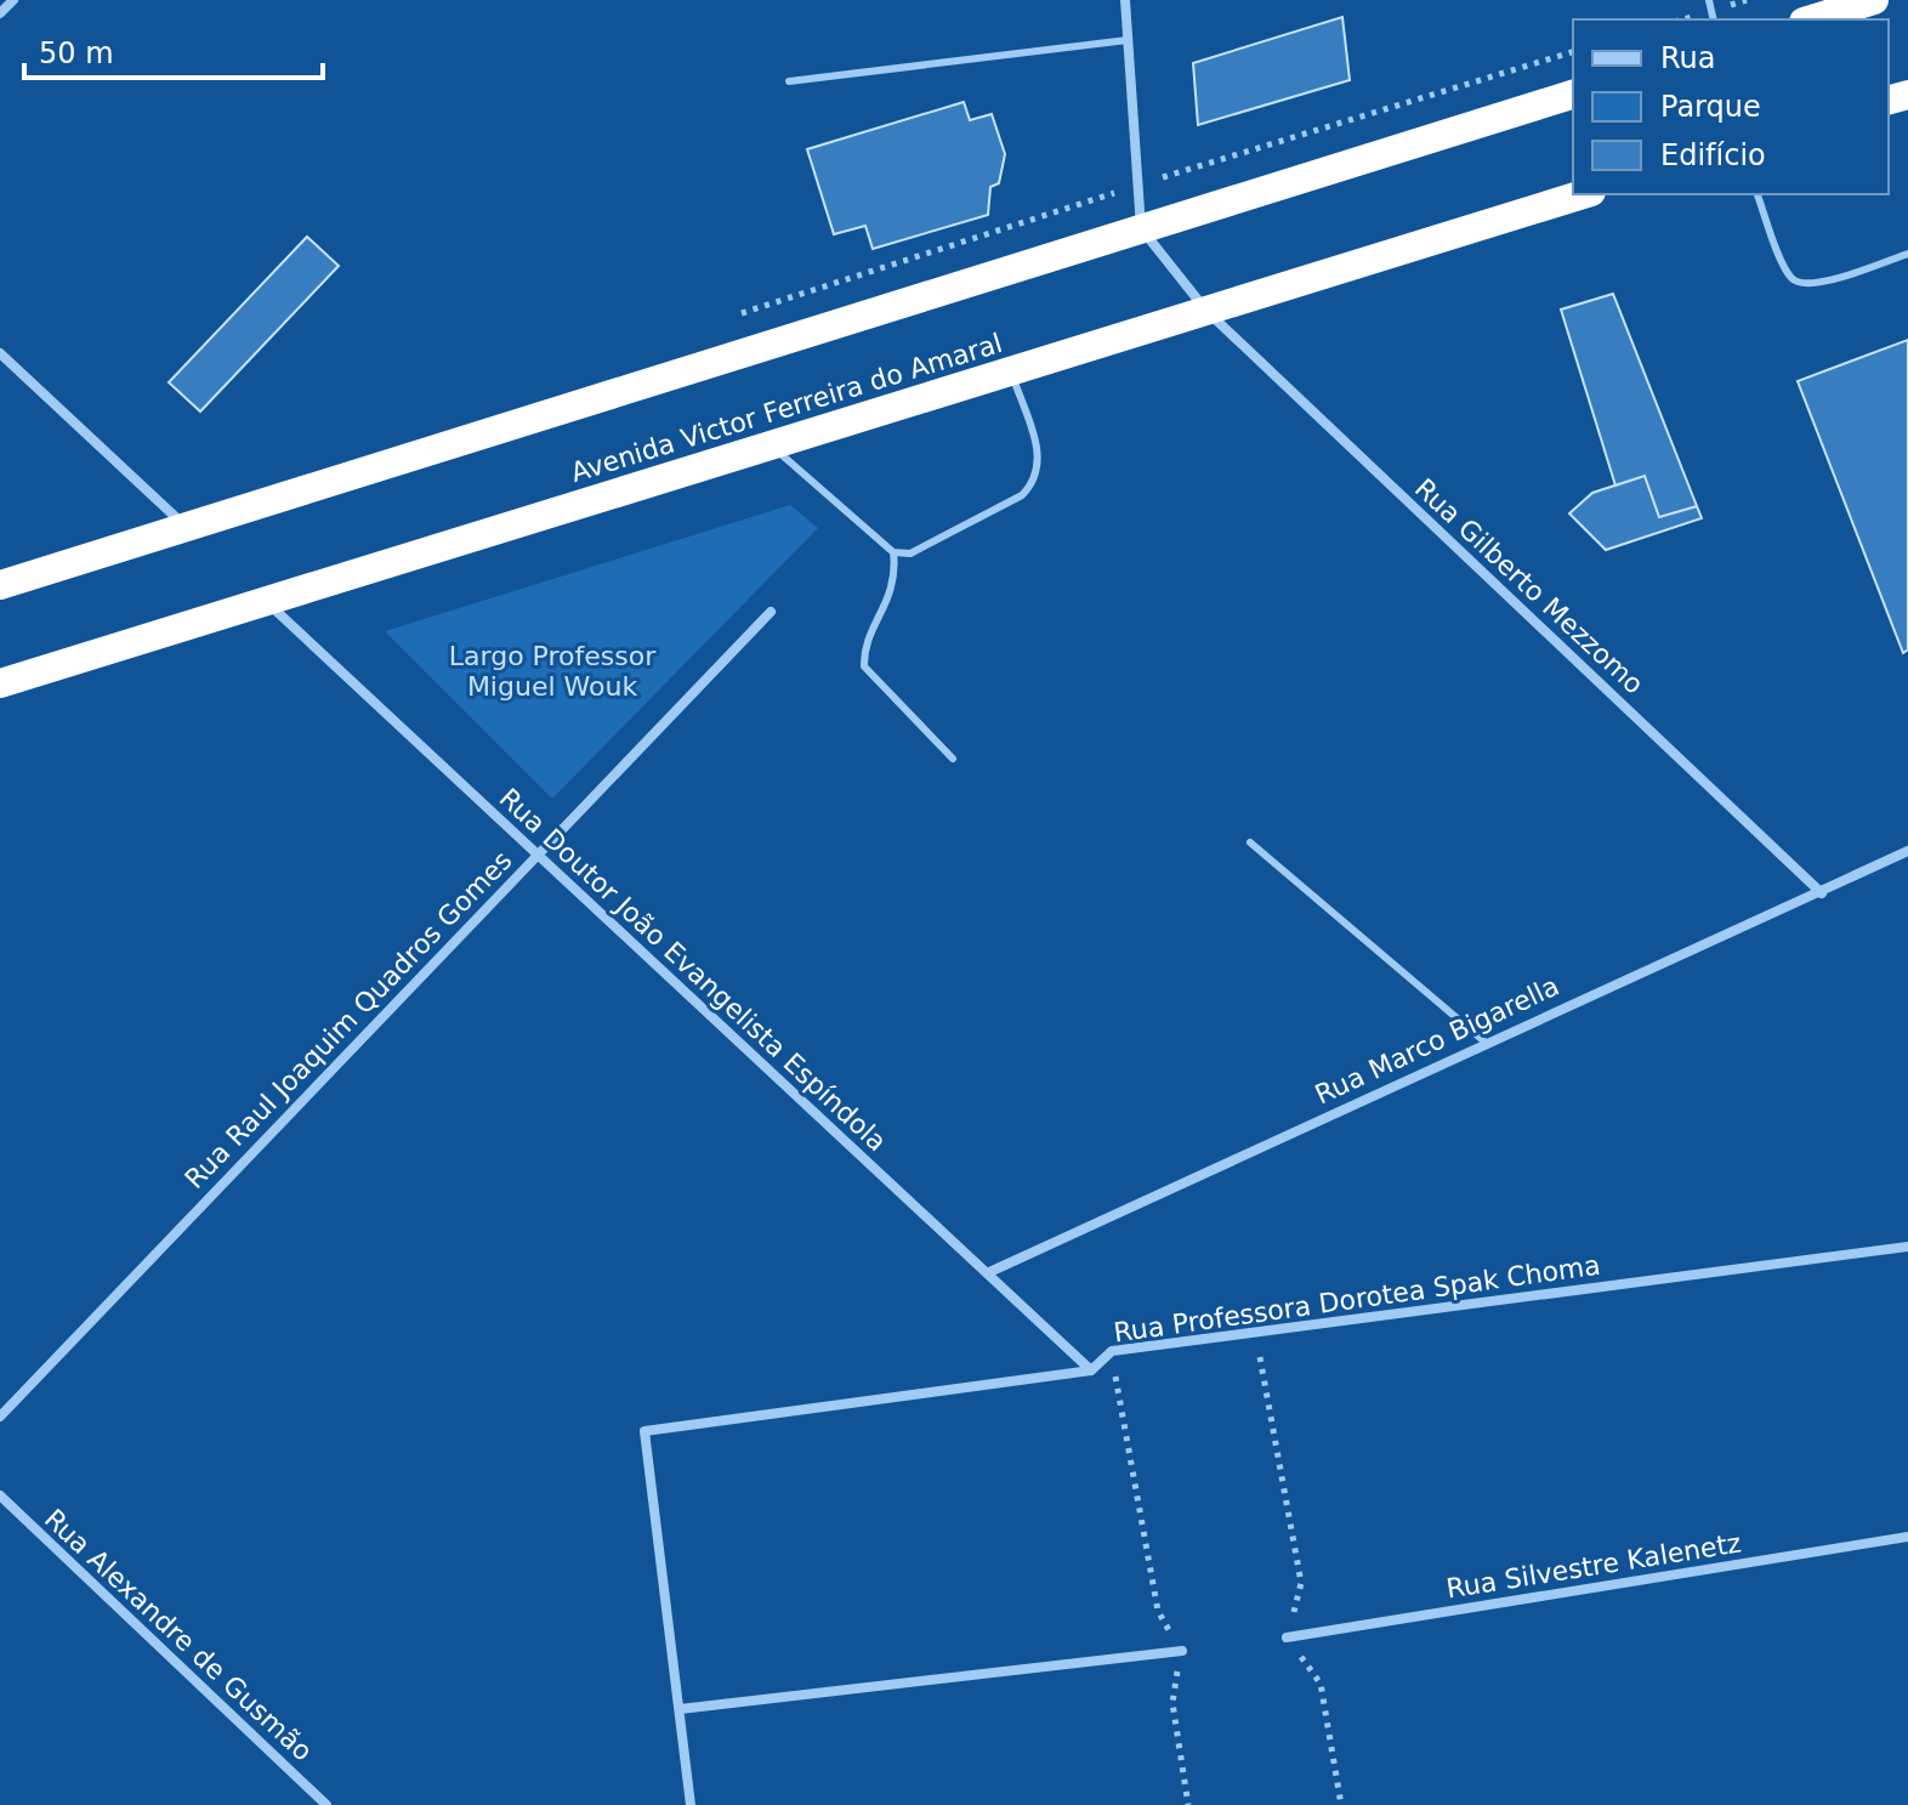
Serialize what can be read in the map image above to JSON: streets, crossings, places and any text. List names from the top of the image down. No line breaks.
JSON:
{"streets":{"highway":["Avenida Victor Ferreira do Amaral"],"street":["Rua Gilberto Mezzomo","Rua Doutor João Evangelista Espíndola","Rua Raul Joaquim Quadros Gomes","Rua Marco Bigarella","Rua Professora Dorotea Spak Choma","Rua Silvestre Kalenetz","Rua Alexandre de Gusmão"]},"crossings":[["Avenida Victor Ferreira do Amaral","Rua Gilberto Mezzomo"],["Avenida Victor Ferreira do Amaral","Rua Doutor João Evangelista Espíndola"],["Rua Gilberto Mezzomo","Rua Marco Bigarella"],["Rua Doutor João Evangelista Espíndola","Rua Raul Joaquim Quadros Gomes"],["Rua Doutor João Evangelista Espíndola","Rua Marco Bigarella"],["Rua Doutor João Evangelista Espíndola","Rua Professora Dorotea Spak Choma"]],"parks":["Largo Professor Miguel Wouk"],"legend":["Rua","Parque","Edifício"],"scale_bar":"50 m"}
